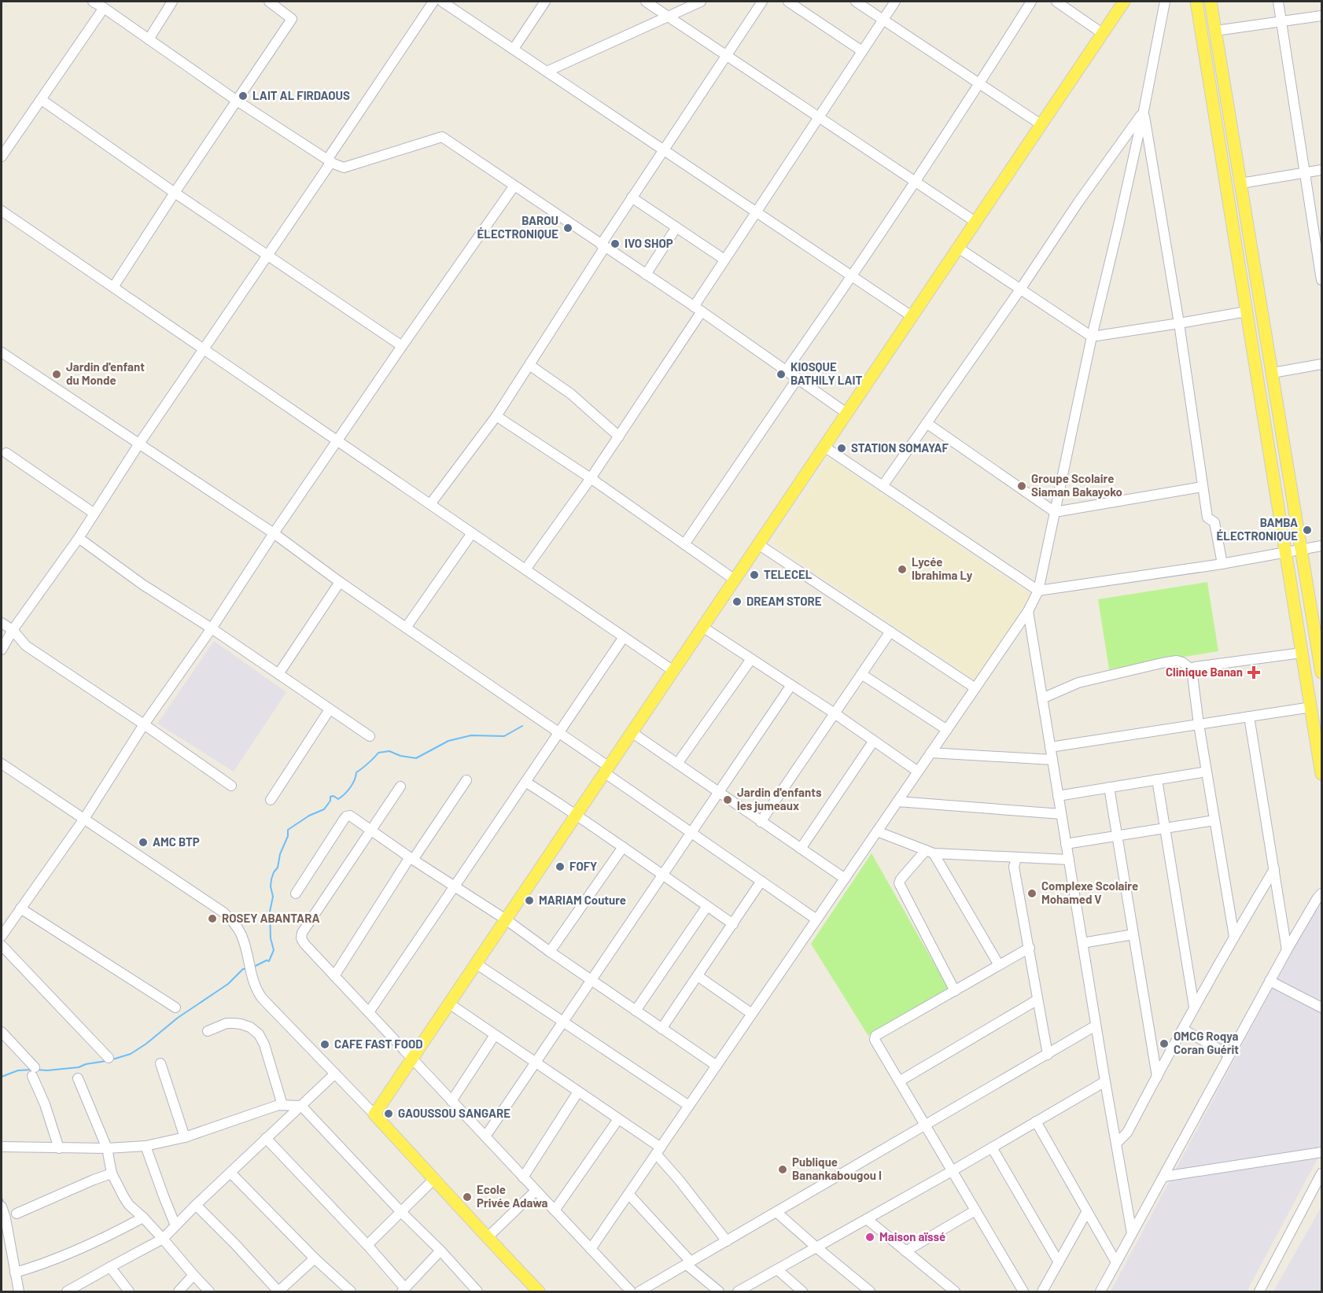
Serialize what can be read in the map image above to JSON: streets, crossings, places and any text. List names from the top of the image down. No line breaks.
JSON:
{"places":{"other":["LAIT AL FIRDAOUS","BAROU ÉLECTRONIQUE","IVO SHOP","Jardin d'enfant du Monde","KIOSQUE BATHILY LAIT","STATION SOMAYAF","Groupe Scolaire Siaman Bakayoko","BAMBA ÉLECTRONIQUE","Lycée Ibrahima Ly","TELECEL","DREAM STORE","Jardin d'enfants les jumeaux","AMC BTP","FOFY","Complexe Scolaire Mohamed V","MARIAM Couture","ROSEY ABANTARA","OMCG Roqya Coran Guérit","CAFE FAST FOOD","GAOUSSOU SANGARE","Publique Banankabougou I","Ecole Privée Adawa","Maison aïssé"],"health":["Clinique Banan"]}}
